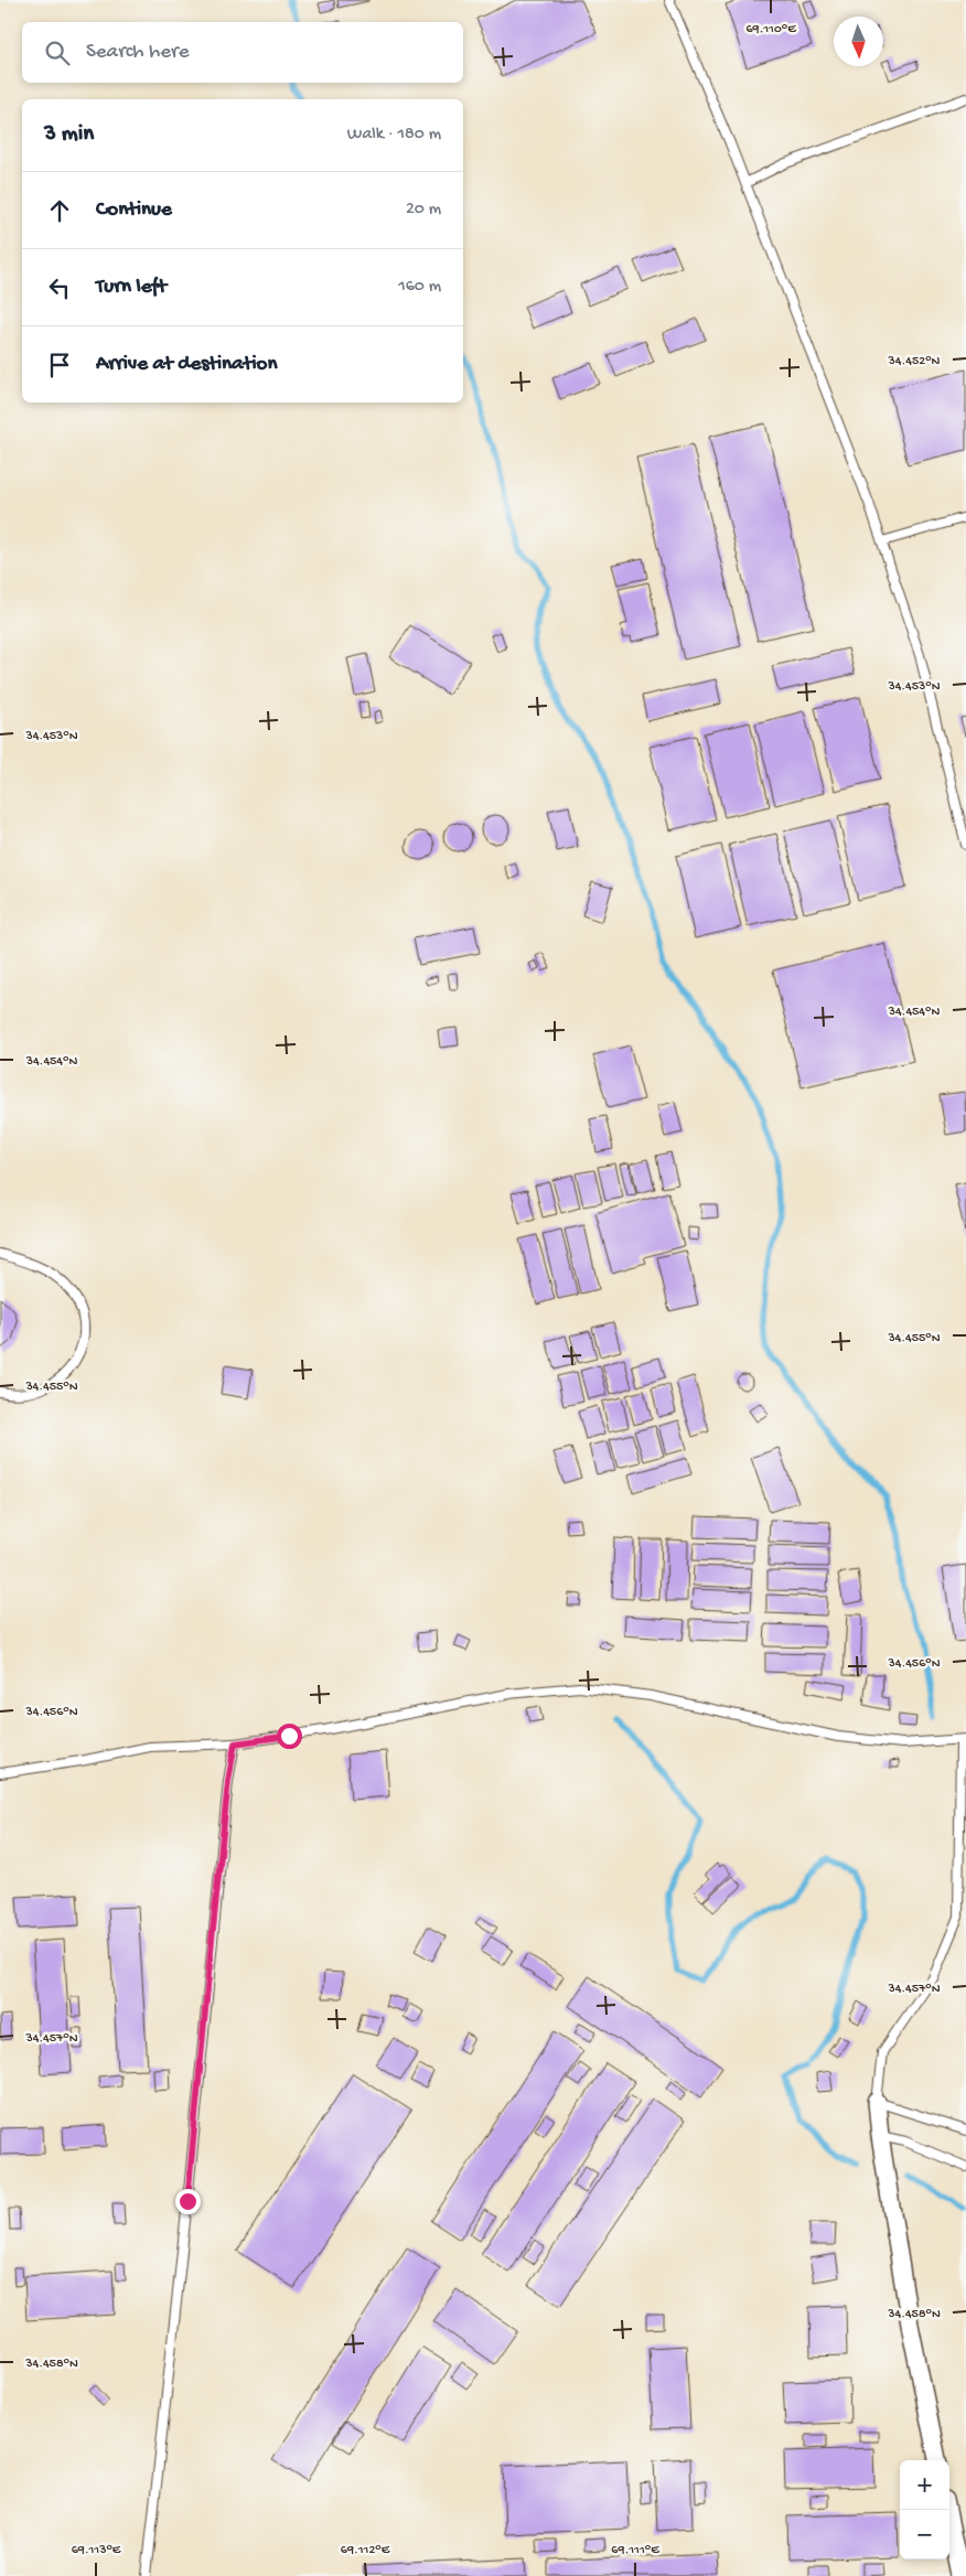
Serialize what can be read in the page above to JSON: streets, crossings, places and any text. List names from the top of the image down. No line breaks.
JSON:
{"north":"bottom","page":{"search":"Search here","heading":["3 min","Walk · 180 m"],"list":[["Continue","20 m"],["Turn left","160 m"],"Arrive at destination"],"map_buttons":["+","−"]},"coordinates":["69.110°E","34.452°N","34.453°N","34.454°N","34.455°N","34.456°N","34.457°N","34.458°N","69.113°E","69.112°E","69.111°E"]}
